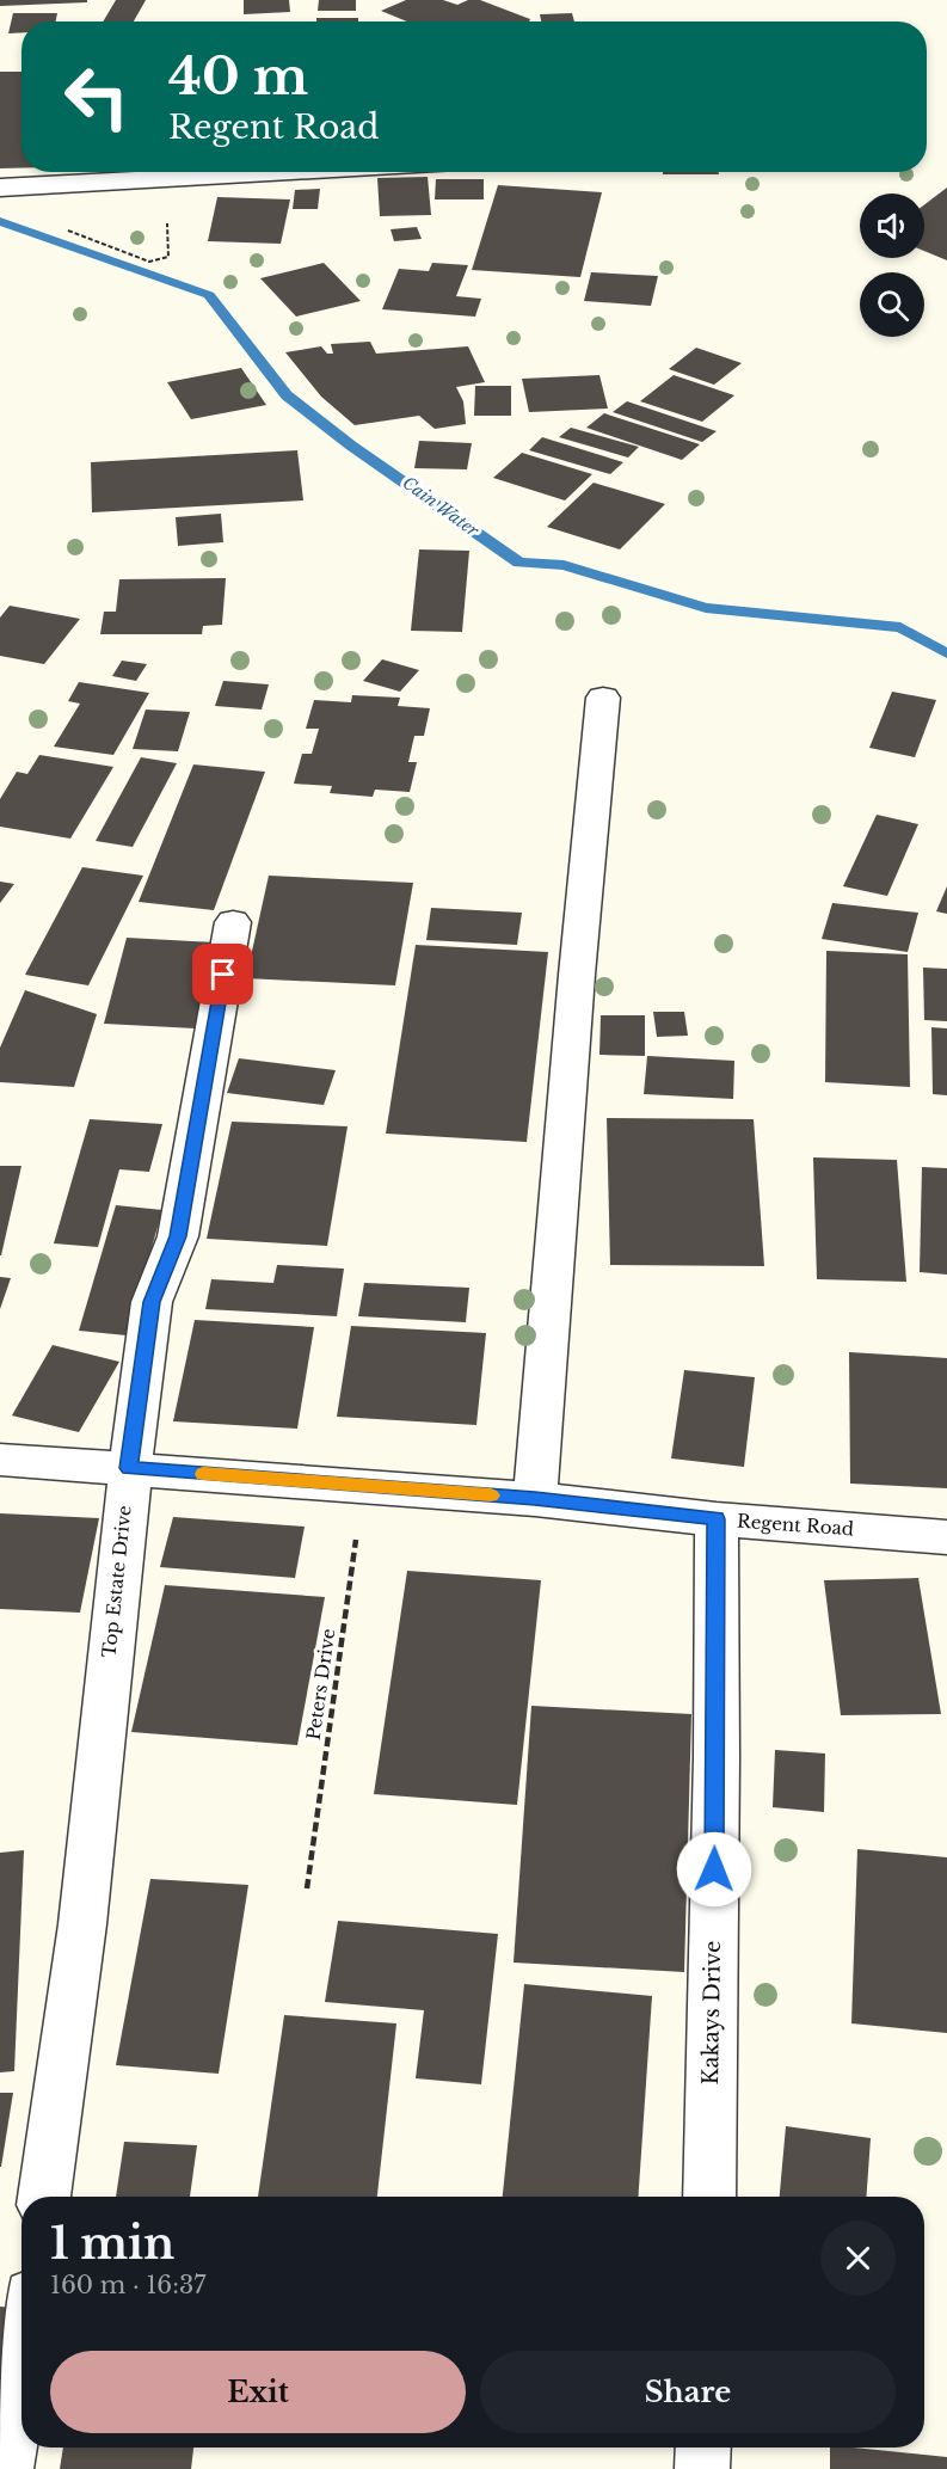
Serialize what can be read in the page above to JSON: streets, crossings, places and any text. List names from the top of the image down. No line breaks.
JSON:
{"streets":{"street":["Regent Road","Top Estate Drive","Kakays Drive"],"path":["Peters Drive"]},"crossings":[["Regent Road","Top Estate Drive"],["Regent Road","Peters Drive"],["Regent Road","Kakays Drive"]],"water":["Cain Water"],"page":{"turn":["40 m","Regent Road"],"heading":["1 min","160 m · 16:37"],"buttons":["Exit","Share"]}}
